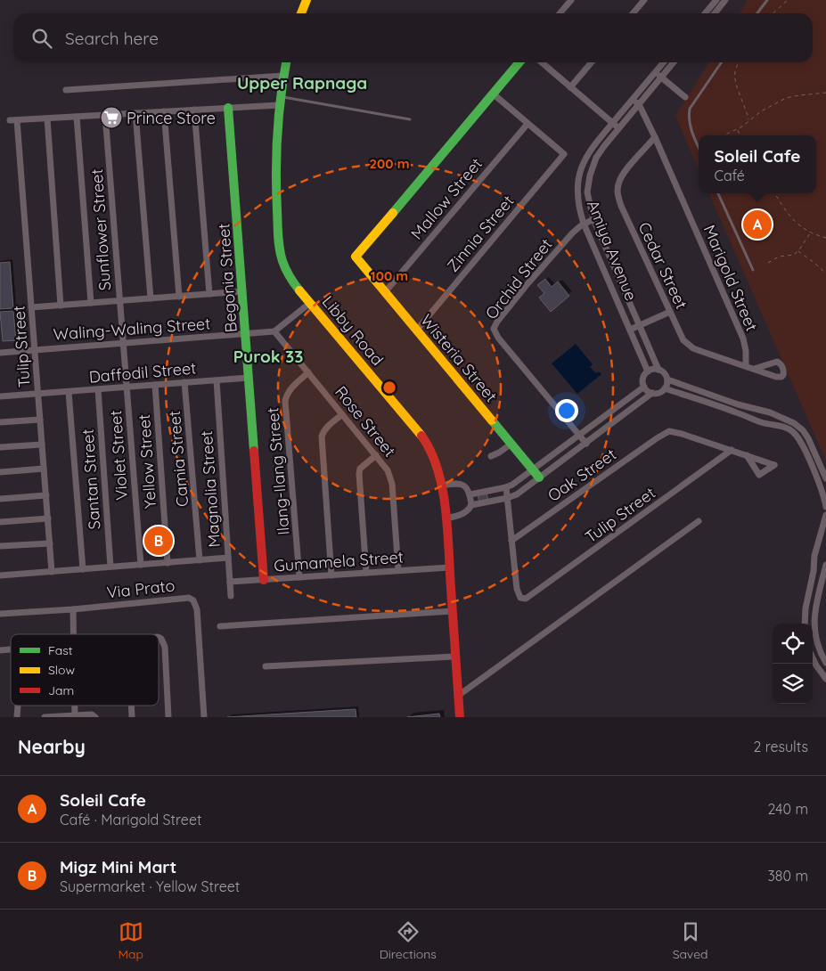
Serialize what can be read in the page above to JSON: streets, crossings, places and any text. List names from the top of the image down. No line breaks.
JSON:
{"streets":{"street":["Mallow Street","Sunflower Street","Zinnia Street","Amiya Avenue","Cedar Street","Begonia Street","Marigold Street","Orchid Street","Waling-Waling Street","Libby Road","Tulip Street","Wisteria Street","Daffodil Street","Rose Street","Violet Street","Camia Street","Yellow Street","Ilang-Ilang Street","Oak Street","Santan Street","Magnolia Street","Gumamela Street","Via Prato"]},"crossings":[["Mallow Street","Zinnia Street"],["Mallow Street","Wisteria Street"],["Sunflower Street","Waling-Waling Street"],["Sunflower Street","Violet Street"],["Zinnia Street","Wisteria Street"],["Amiya Avenue","Marigold Street"],["Amiya Avenue","Orchid Street"],["Cedar Street","Marigold Street"],["Begonia Street","Waling-Waling Street"],["Begonia Street","Daffodil Street"],["Begonia Street","Gumamela Street"],["Waling-Waling Street","Tulip Street"],["Waling-Waling Street","Rose Street"],["Waling-Waling Street","Violet Street"],["Libby Road","Gumamela Street"],["Tulip Street","Daffodil Street"],["Tulip Street","Oak Street"],["Daffodil Street","Violet Street"],["Daffodil Street","Camia Street"],["Daffodil Street","Yellow Street"],["Daffodil Street","Santan Street"],["Daffodil Street","Magnolia Street"],["Rose Street","Ilang-Ilang Street"],["Rose Street","Gumamela Street"],["Ilang-Ilang Street","Gumamela Street"],["Magnolia Street","Gumamela Street"]],"districts":["Upper Rapnaga","Purok 33"],"places":{"supermarket":["Prince Store"]},"legend":["Fast","Slow","Jam"],"page":{"search":"Search here","popup":["Soleil Cafe","Café"],"pins":["A","B"],"heading":["Nearby","2 results"],"list":[{"mark":"A","name":"Soleil Cafe","note":"Café · Marigold Street","value":"240 m"},{"mark":"B","name":"Migz Mini Mart","note":"Supermarket · Yellow Street","value":"380 m"}],"nav":["Map","Directions","Saved"]},"rings":["200 m","100 m"]}
